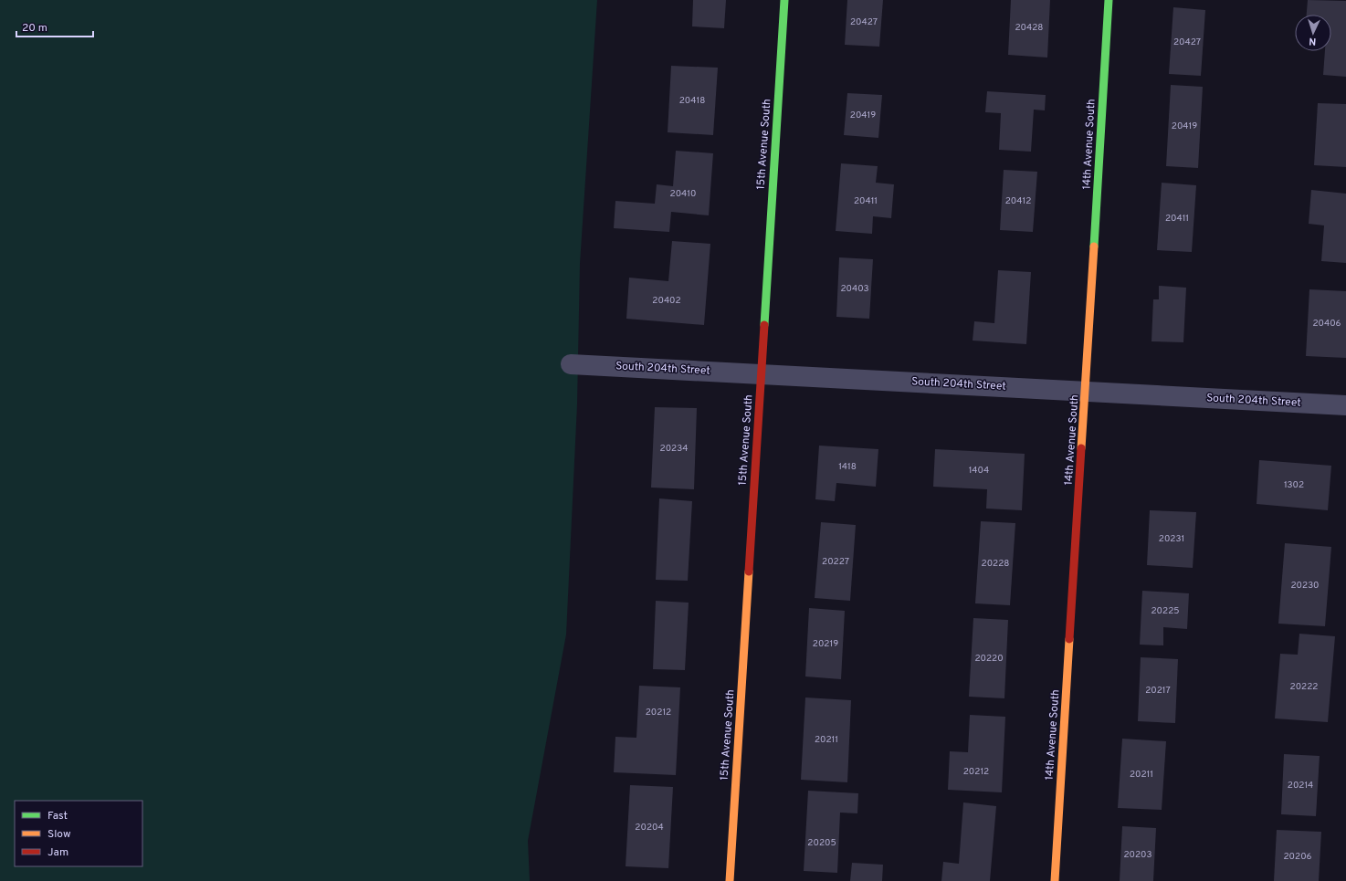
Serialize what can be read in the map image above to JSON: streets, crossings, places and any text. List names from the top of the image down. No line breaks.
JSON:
{"streets":{"street":["15th Avenue South","14th Avenue South","South 204th Street"]},"crossings":[["15th Avenue South","South 204th Street"],["14th Avenue South","South 204th Street"]],"house_numbers":["20427","20428","20427","20418","20419","20419","20410","20411","20412","20411","20403","20402","20406","20234","1418","1404","1302","20231","20227","20228","20230","20225","20219","20220","20222","20217","20212","20211","20212","20211","20214","20204","20205","20203","20206"],"legend":["Fast","Slow","Jam"],"scale_bar":"20 m","north":"bottom"}
